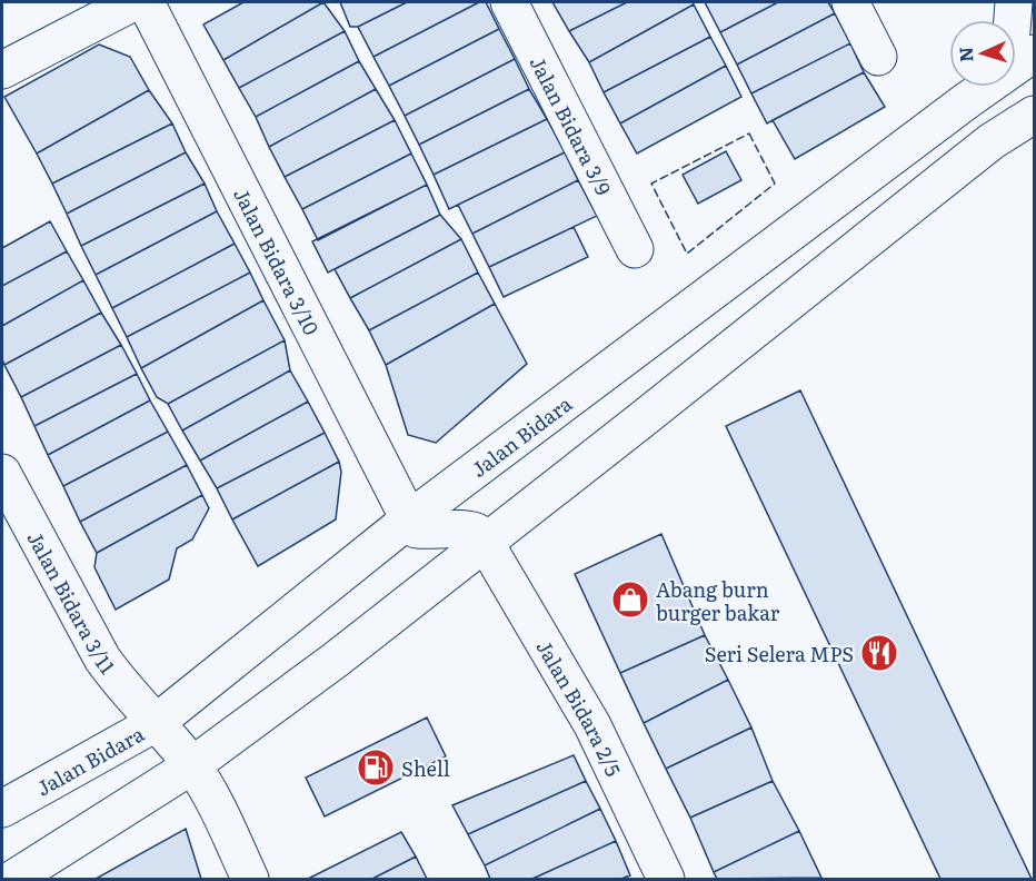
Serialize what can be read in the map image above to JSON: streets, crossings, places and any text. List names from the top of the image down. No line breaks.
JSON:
{"streets":{"main road":["Jalan Bidara 3/9","Jalan Bidara 3/10","Jalan Bidara","Jalan Bidara 3/11","Jalan Bidara 2/5"]},"crossings":[["Jalan Bidara 3/10","Jalan Bidara"],["Jalan Bidara","Jalan Bidara 3/11"]],"places":{"shop":["Abang burn burger bakar"],"restaurant":["Seri Selera MPS"],"fuel station":["Shell"]},"north":"left"}
